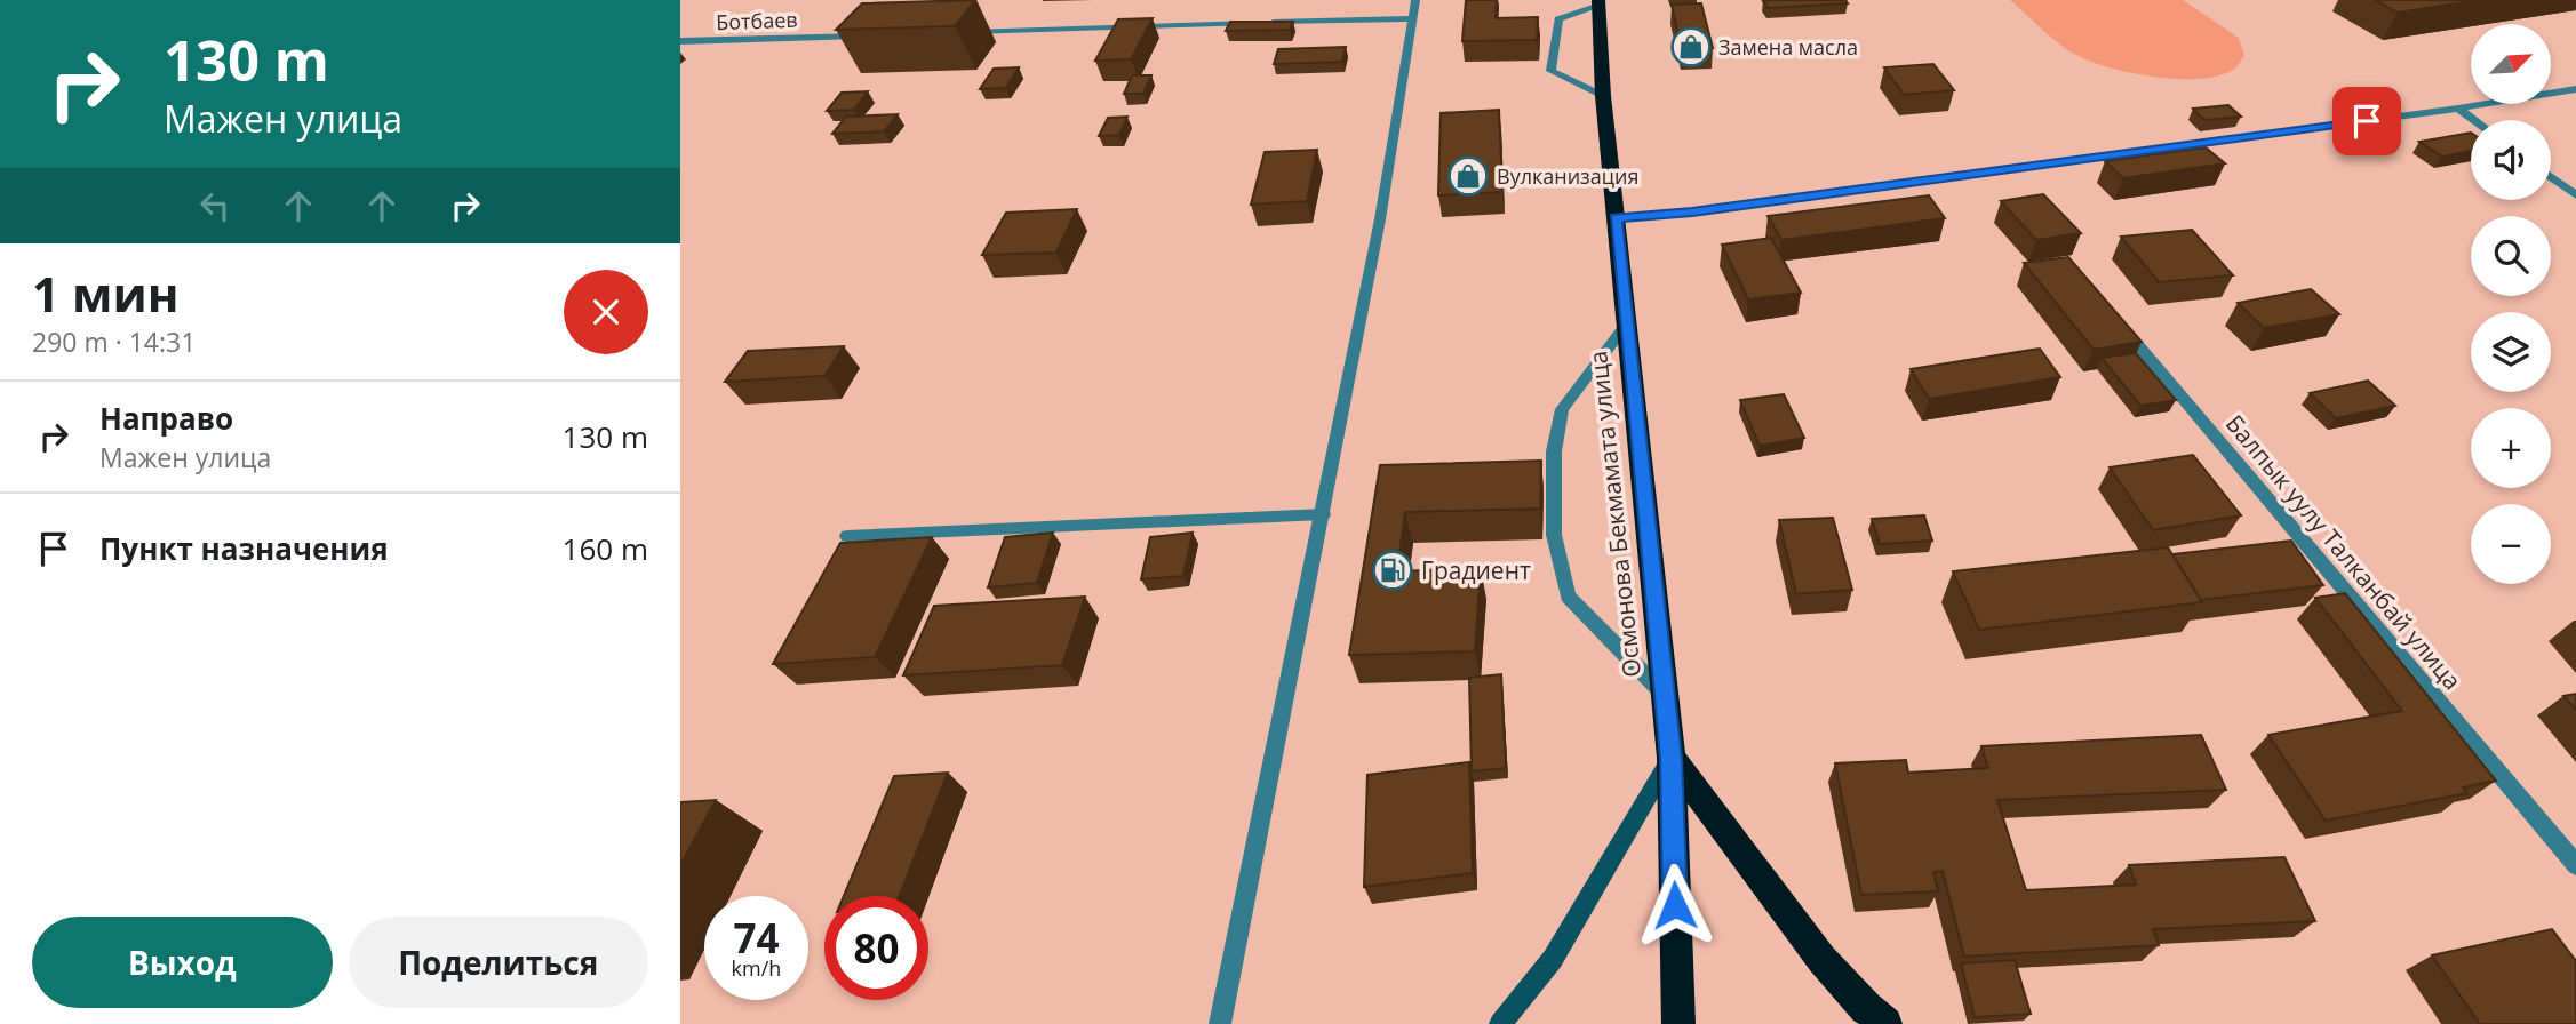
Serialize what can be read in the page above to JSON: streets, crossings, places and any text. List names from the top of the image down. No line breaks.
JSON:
{"streets":{"highway":["Осмонова Бекмамата улица"],"street":["Ботбаев","Балпык уулу Талканбай улица"]},"places":{"shop":["Замена масла","Вулканизация"],"fuel station":["Градиент"]},"north":"top right","page":{"turn":["130 m","Мажен улица"],"map_buttons":["+","−"],"heading":["1 мин","290 m · 14:31"],"list":[{"name":"Направо","note":"Мажен улица","value":"130 m"},{"name":"Пункт назначения","value":"160 m"}],"speed":"74 km/h","limit":"80","buttons":["Выход","Поделиться"]}}
